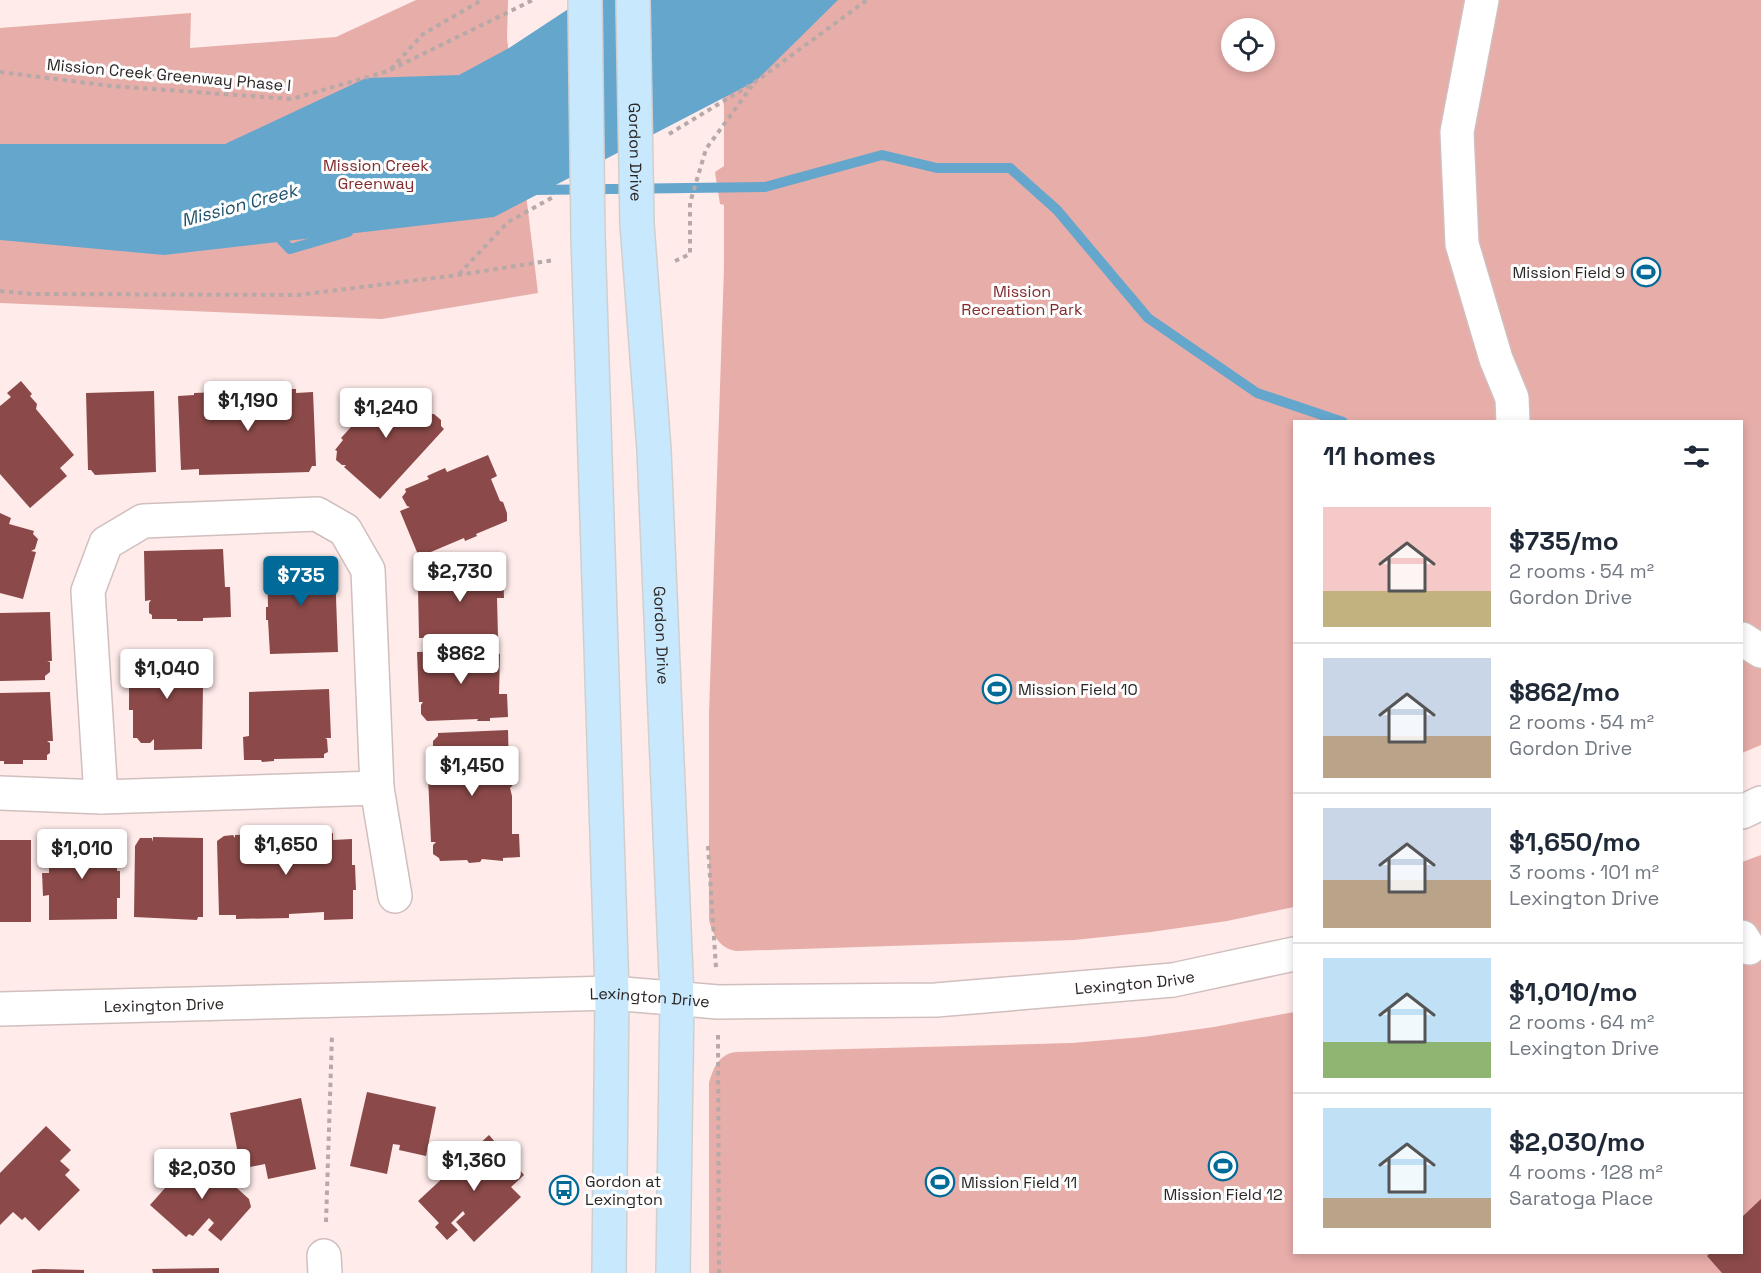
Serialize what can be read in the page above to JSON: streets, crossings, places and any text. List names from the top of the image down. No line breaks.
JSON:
{"streets":{"main road":["Gordon Drive"],"street":["Lexington Drive"],"path":["Mission Creek Greenway Phase I"]},"crossings":[["Gordon Drive","Lexington Drive"]],"water":["Mission Creek"],"parks":["Mission Creek Greenway","Mission Recreation Park"],"places":{"sports":["Mission Field 9","Mission Field 10","Mission Field 12","Mission Field 11"],"bus stop":["Gordon at Lexington"]},"page":{"price":["$1,190","$1,240","$2,730","$735","$862","$1,040","$1,450","$1,650","$1,010","$1,360","$2,030"],"heading":"11 homes","list":[{"name":"$735/mo","note":"2 rooms · 54 m² · Gordon Drive"},{"name":"$862/mo","note":"2 rooms · 54 m² · Gordon Drive"},{"name":"$1,650/mo","note":"3 rooms · 101 m² · Lexington Drive"},{"name":"$1,010/mo","note":"2 rooms · 64 m² · Lexington Drive"},{"name":"$2,030/mo","note":"4 rooms · 128 m² · Saratoga Place"}]}}
